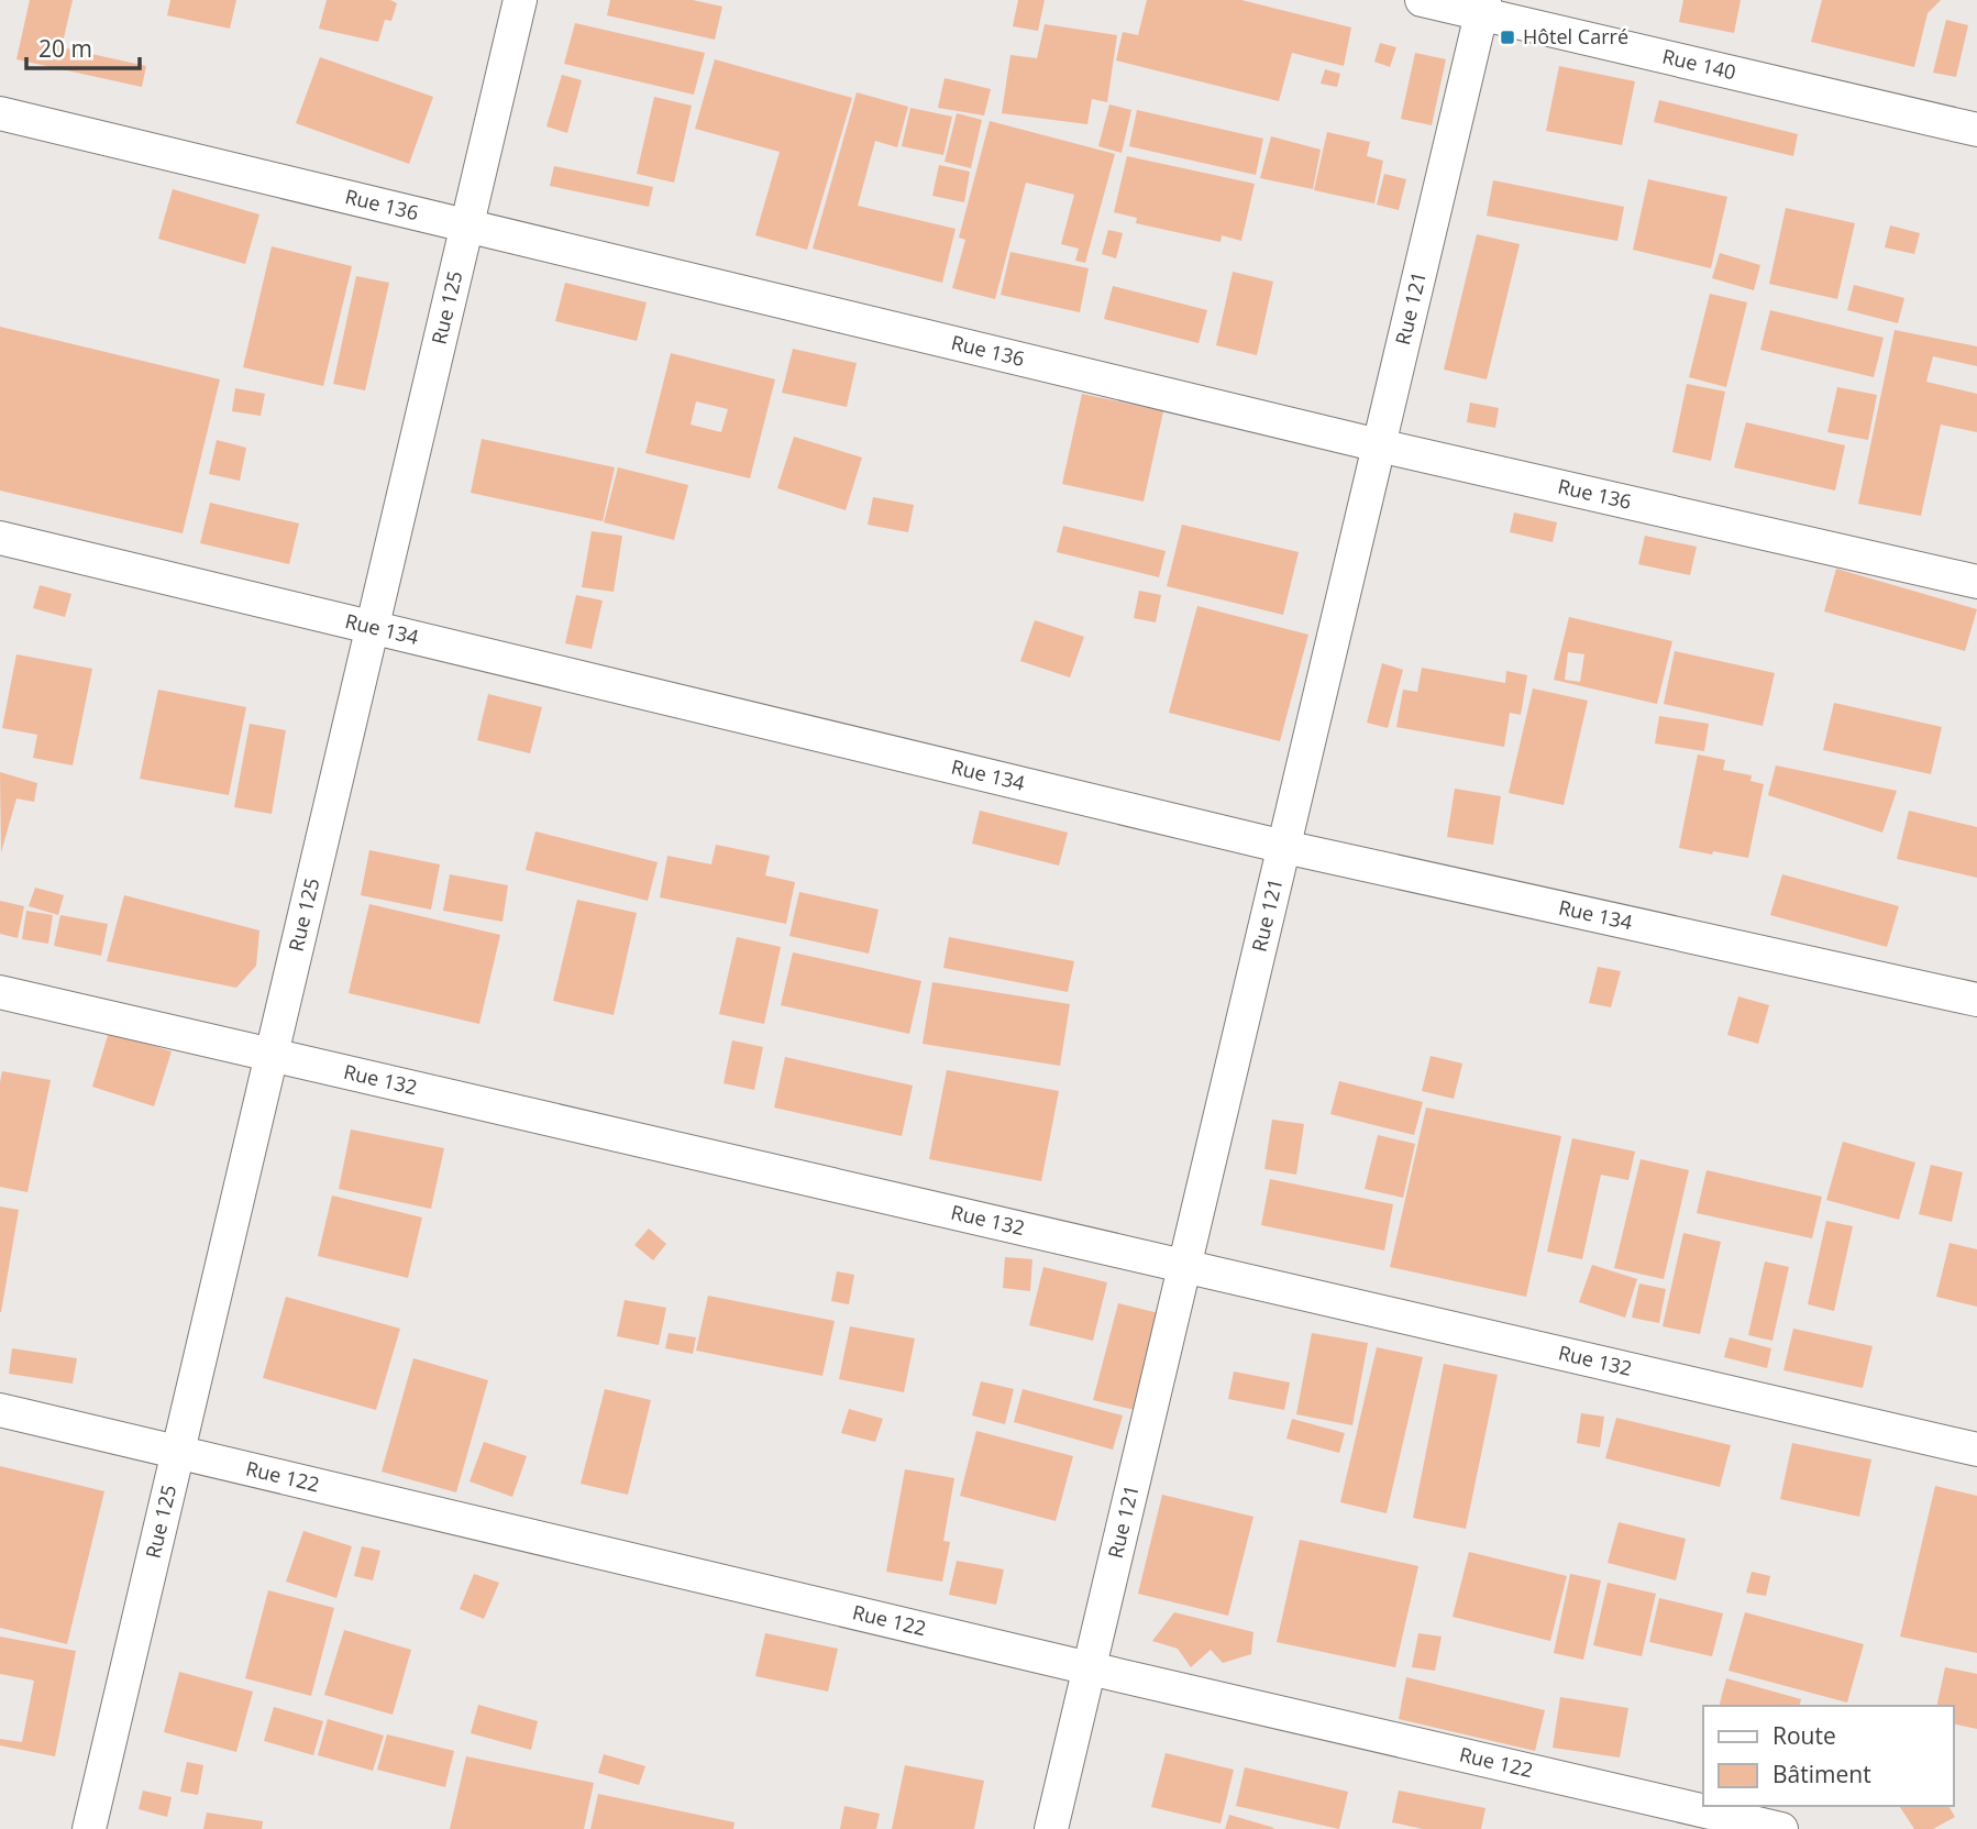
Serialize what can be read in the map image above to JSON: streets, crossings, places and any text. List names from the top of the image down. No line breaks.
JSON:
{"streets":{"street":["Rue 140","Rue 136","Rue 125","Rue 121","Rue 134","Rue 132","Rue 122"]},"crossings":[["Rue 140","Rue 121"],["Rue 136","Rue 125"],["Rue 136","Rue 121"],["Rue 125","Rue 134"],["Rue 125","Rue 132"],["Rue 125","Rue 122"],["Rue 121","Rue 134"],["Rue 121","Rue 132"],["Rue 121","Rue 122"]],"places":{"transit":["Hôtel Carré"]},"legend":["Route","Bâtiment"],"scale_bar":"20 m"}
